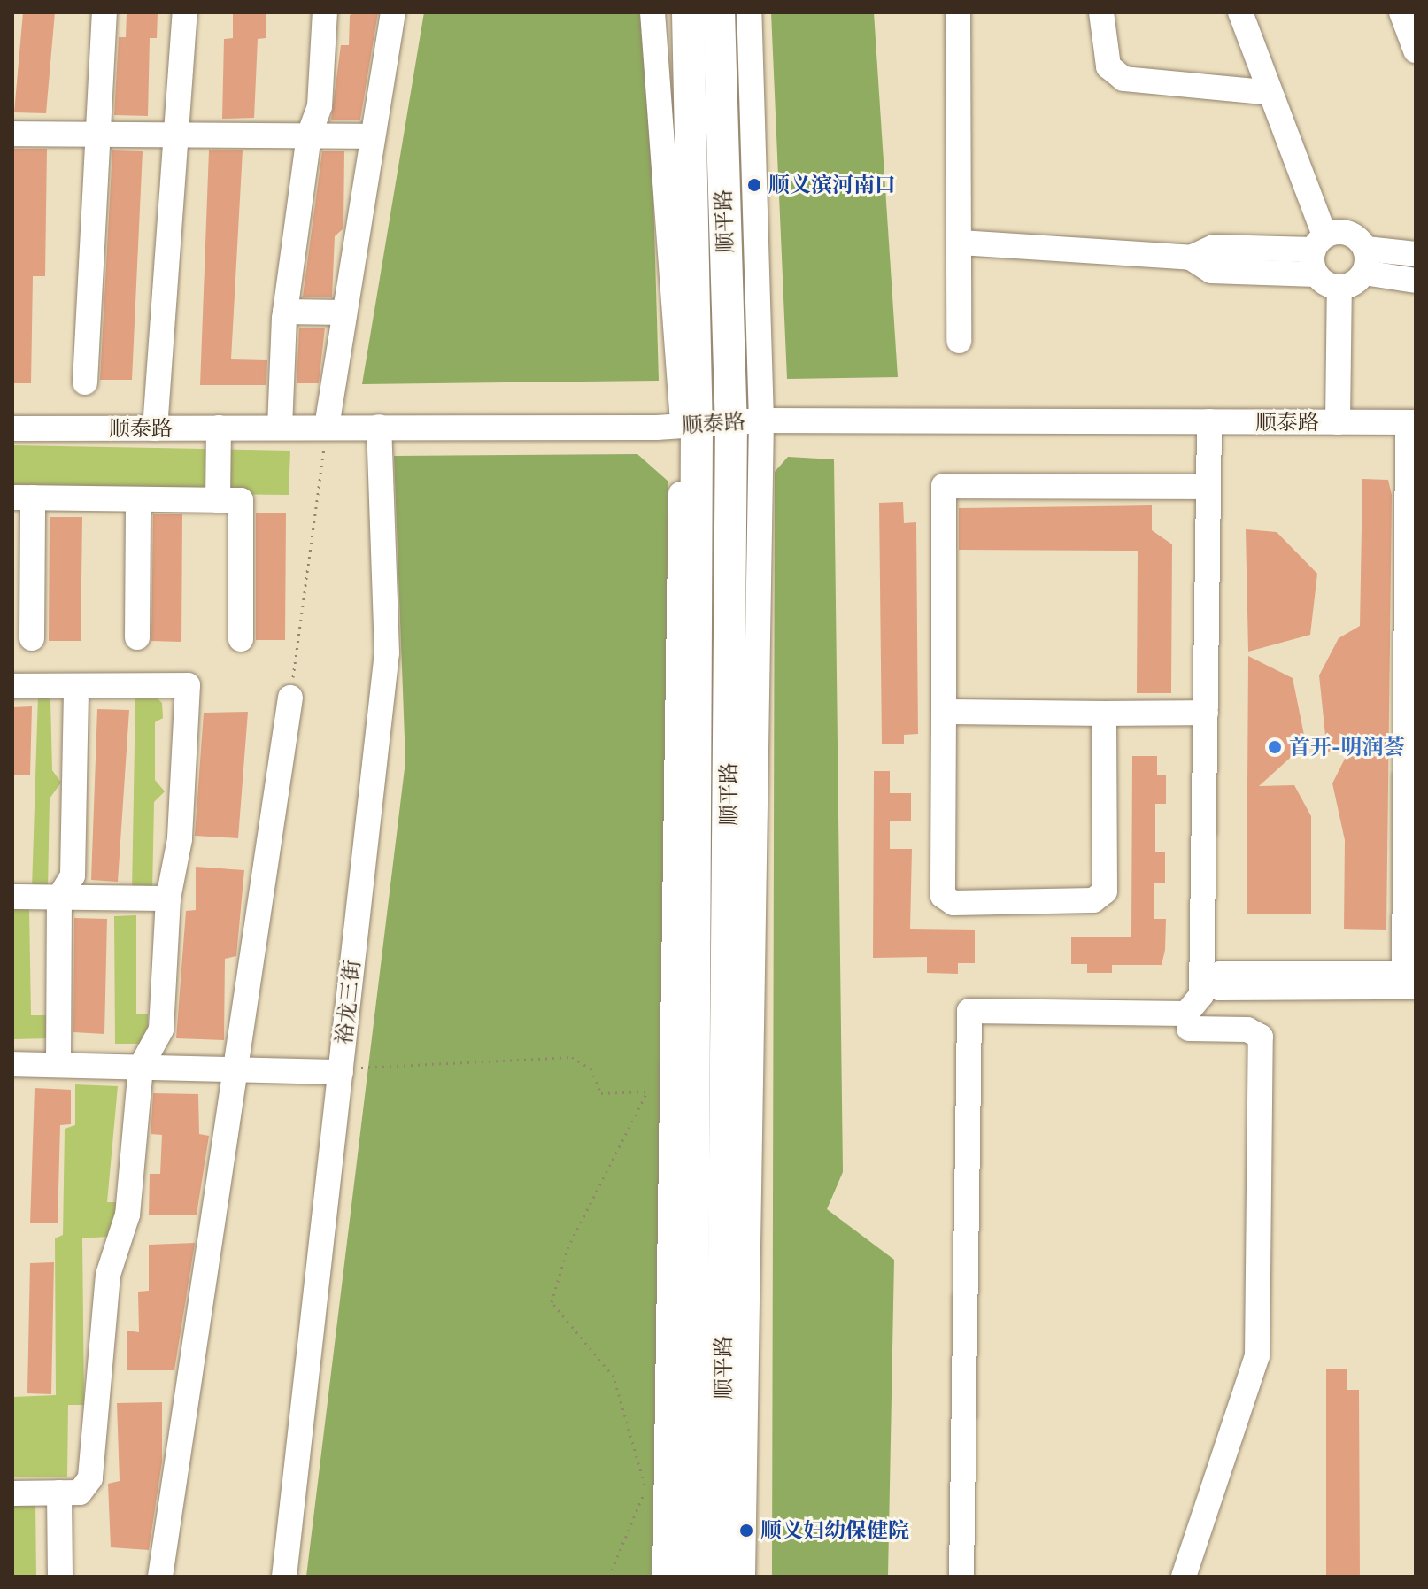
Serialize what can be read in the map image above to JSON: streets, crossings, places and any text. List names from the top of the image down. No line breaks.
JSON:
{"streets":{"main road":["顺平路"],"street":["顺泰路","裕龙三街"]},"crossings":[["顺平路","顺泰路"],["顺泰路","裕龙三街"]],"places":["顺义滨河南口","首开-明润荟","顺义妇幼保健院"]}
